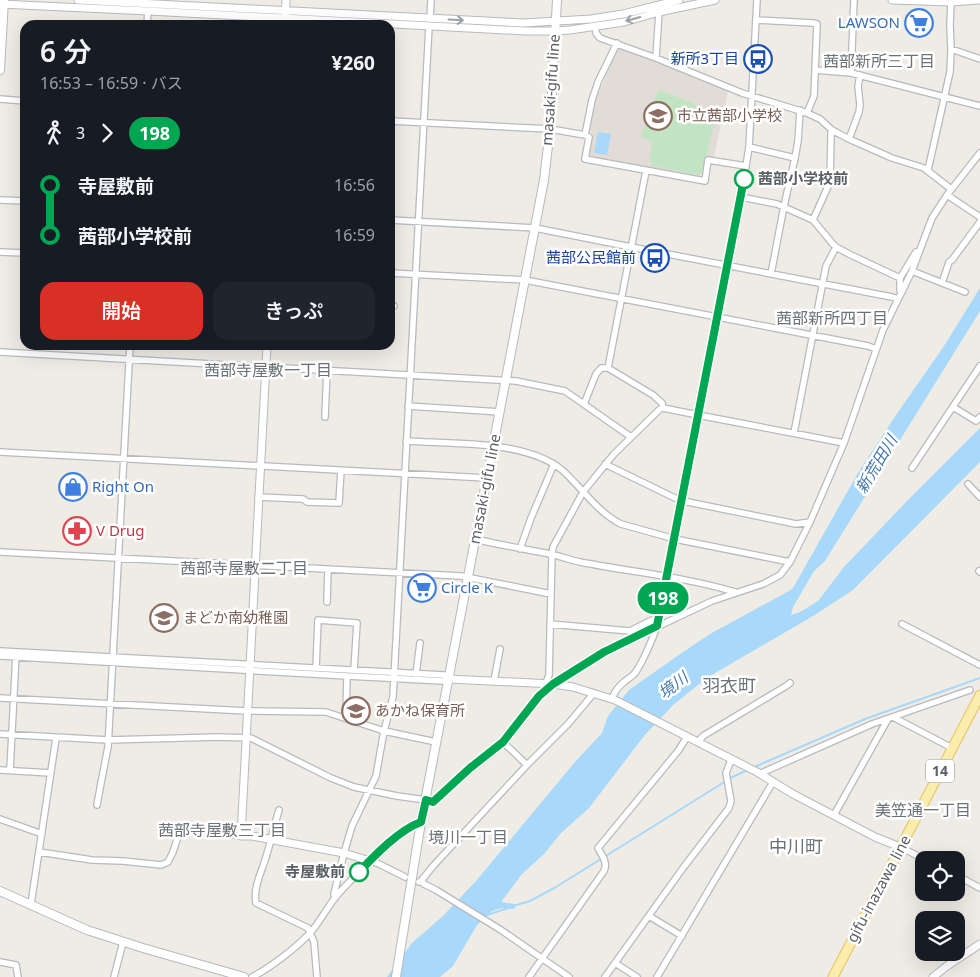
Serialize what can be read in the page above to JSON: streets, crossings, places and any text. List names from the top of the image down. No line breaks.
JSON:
{"streets":{"main road":["masaki-gifu line","14","gifu-inazawa line"]},"districts":["茜部新所三丁目","茜部新所四丁目","茜部寺屋敷一丁目","茜部寺屋敷二丁目","羽衣町","美笠通一丁目","茜部寺屋敷三丁目","境川一丁目","中川町"],"water":["新荒田川","境川"],"places":{"supermarket":["LAWSON","Circle K"],"bus stop":["新所3丁目","茜部公民館前"],"school or university":["市立茜部小学校","まどか南幼稚園","あかね保育所"],"other":["茜部小学校前","寺屋敷前"],"shop":["Right On"],"pharmacy":["V Drug"]},"lines":["bus line 198"],"page":{"on_map":"198","heading":["6 分","16:53 – 16:59 · バス","¥260"],"legs":["3","198"],"list":[{"name":"寺屋敷前","value":"16:56"},{"name":"茜部小学校前","value":"16:59"}],"buttons":["開始","きっぷ"]}}
